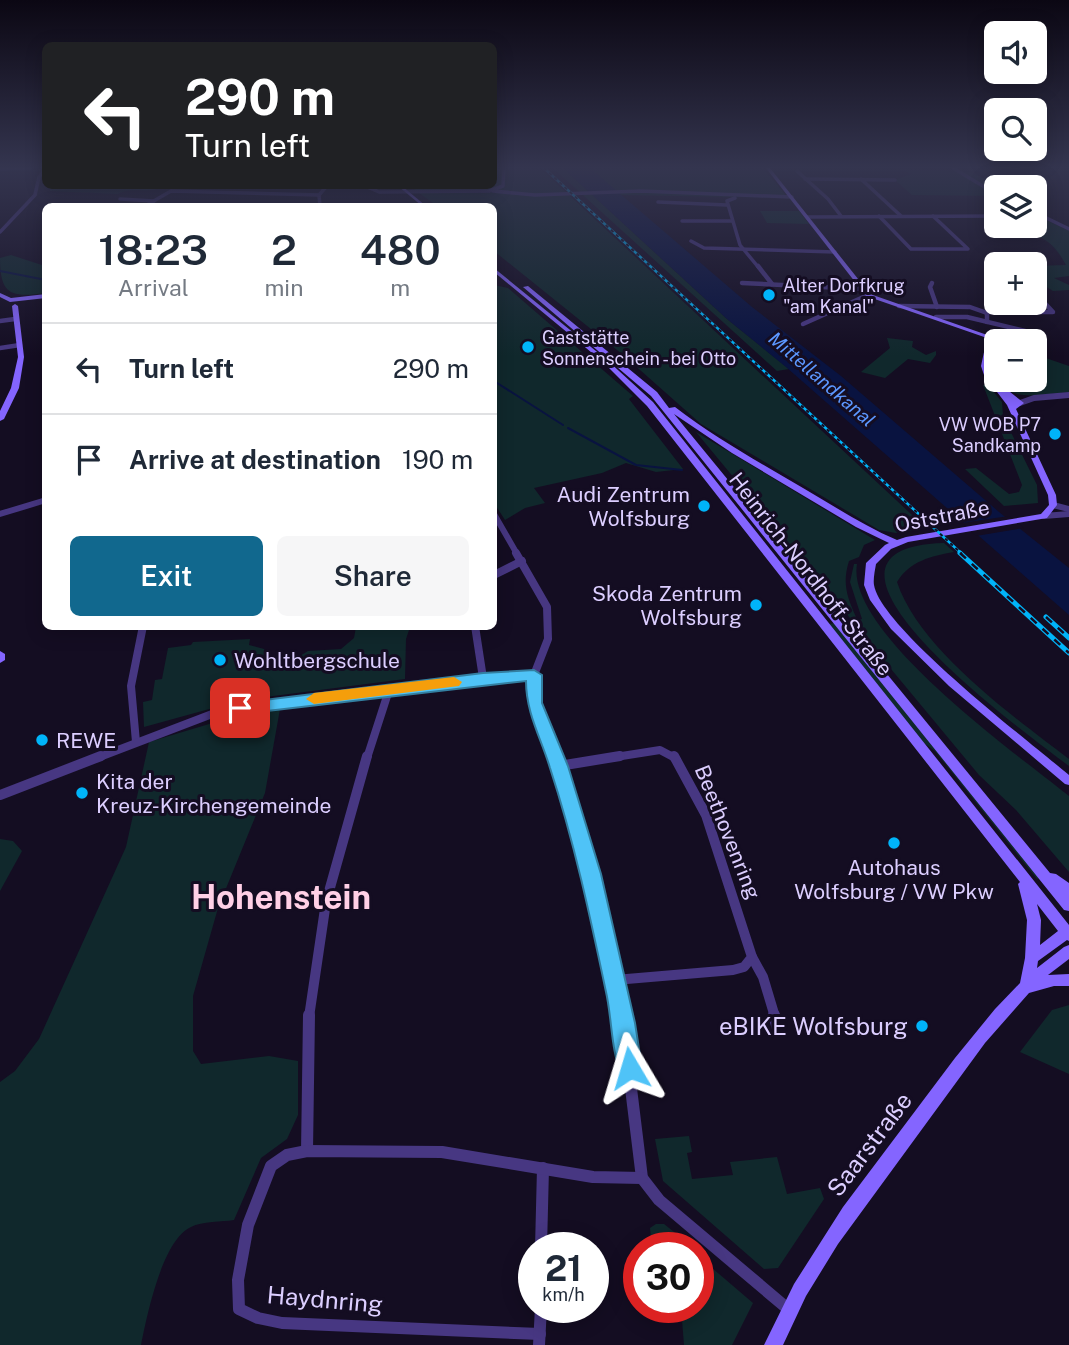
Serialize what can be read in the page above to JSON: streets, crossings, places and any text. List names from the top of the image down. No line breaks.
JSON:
{"streets":{"street":["Oststraße","Heinrich-Nordhoff-Straße","Beethovenring","Saarstraße","Haydnring"]},"districts":["Hohenstein"],"water":["Mittellandkanal"],"places":["Alter Dorfkrug \"am Kanal\"","Gaststätte Sonnenschein - bei Otto","VW WOB P7 Sandkamp","Audi Zentrum Wolfsburg","Skoda Zentrum Wolfsburg","Wohltbergschule","REWE","Kita der Kreuz-Kirchengemeinde","Autohaus Wolfsburg / VW Pkw","eBIKE Wolfsburg"],"page":{"map_buttons":["+","−"],"turn":["290 m","Turn left"],"eta":["18:23","Arrival","2","min","480","m"],"list":[{"name":"Turn left","value":"290 m"},{"name":"Arrive at destination","value":"190 m"}],"buttons":["Exit","Share"],"speed":"21 km/h","limit":"30"}}
